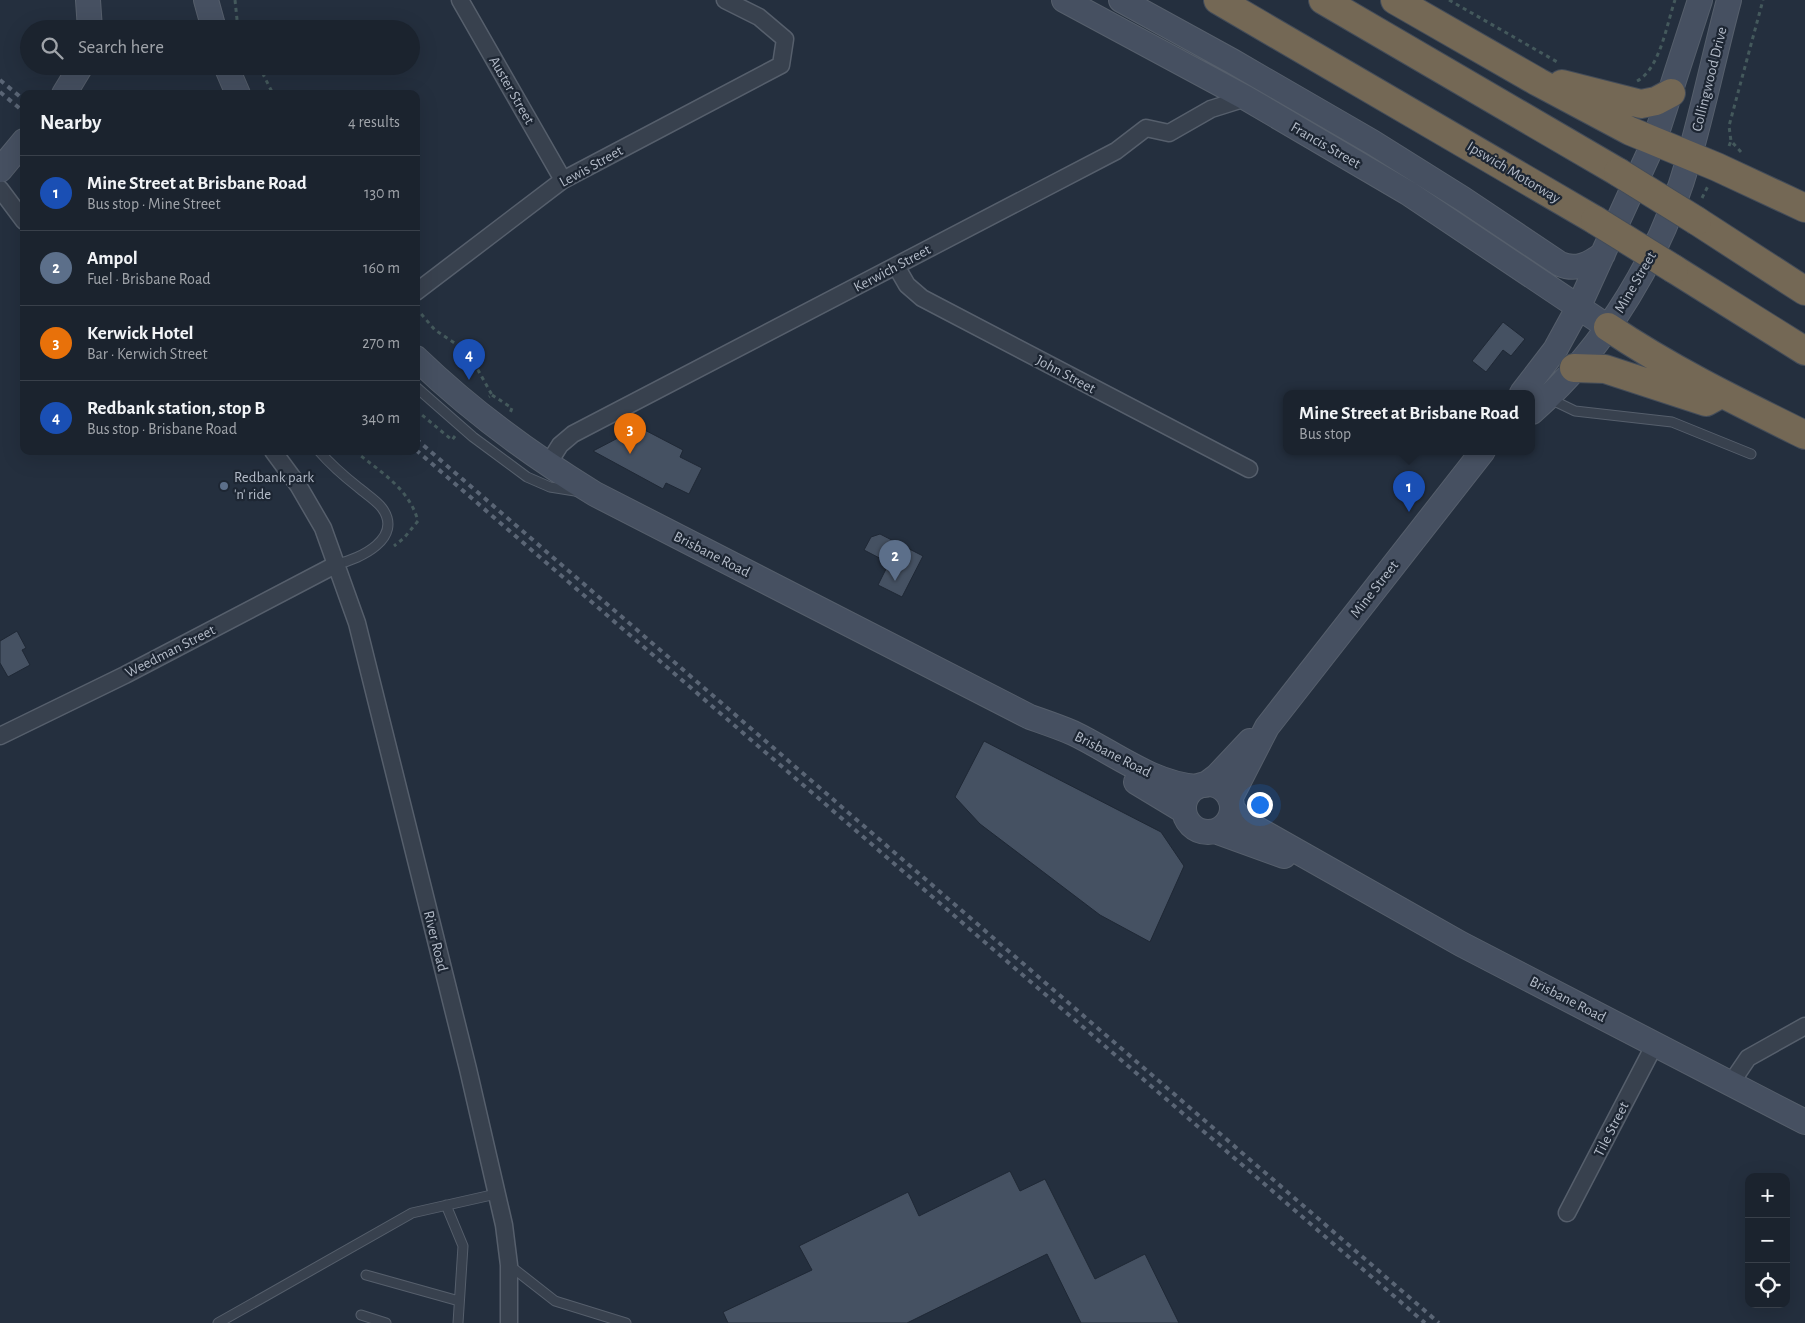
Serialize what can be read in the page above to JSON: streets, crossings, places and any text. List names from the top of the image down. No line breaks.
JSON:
{"streets":{"highway":["Ipswich Motorway"],"main road":["Collingwood Drive","Francis Street","Mine Street","Brisbane Road"],"street":["Auster Street","Lewis Street","Kerwich Street","John Street","Weedman Street","River Road","Tile Street"]},"crossings":[["Collingwood Drive","Mine Street"],["Auster Street","Lewis Street"],["Francis Street","Kerwich Street"],["Francis Street","Mine Street"],["Kerwich Street","John Street"],["Kerwich Street","Brisbane Road"],["Mine Street","Brisbane Road"],["Brisbane Road","Tile Street"],["Weedman Street","River Road"]],"places":["Redbank park 'n' ride"],"page":{"search":"Search here","heading":["Nearby","4 results"],"list":[{"mark":"1","name":"Mine Street at Brisbane Road","note":"Bus stop · Mine Street","value":"130 m"},{"mark":"2","name":"Ampol","note":"Fuel · Brisbane Road","value":"160 m"},{"mark":"3","name":"Kerwick Hotel","note":"Bar · Kerwich Street","value":"270 m"},{"mark":"4","name":"Redbank station, stop B","note":"Bus stop · Brisbane Road","value":"340 m"}],"pins":["4","3","1","2"],"popup":["Mine Street at Brisbane Road","Bus stop"],"map_buttons":["+","−"]}}
